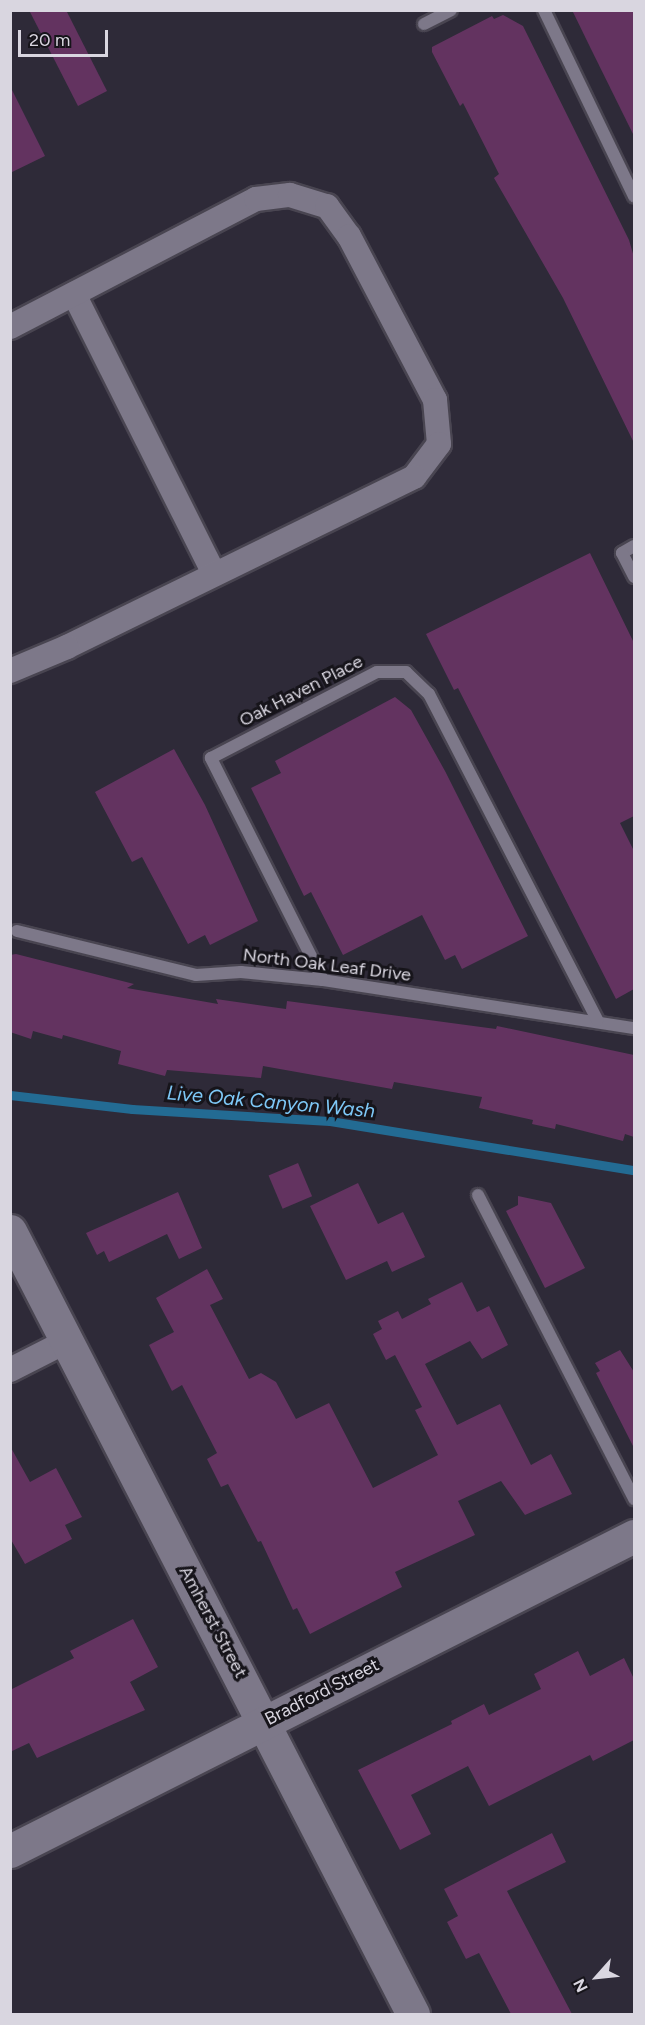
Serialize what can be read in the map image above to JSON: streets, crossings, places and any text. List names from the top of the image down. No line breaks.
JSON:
{"streets":{"street":["Amherst Street","Bradford Street"],"lane":["Oak Haven Place","North Oak Leaf Drive"]},"crossings":[["Oak Haven Place","North Oak Leaf Drive"],["Amherst Street","Bradford Street"]],"water":["Live Oak Canyon Wash"],"scale_bar":"20 m","north":"bottom left"}
